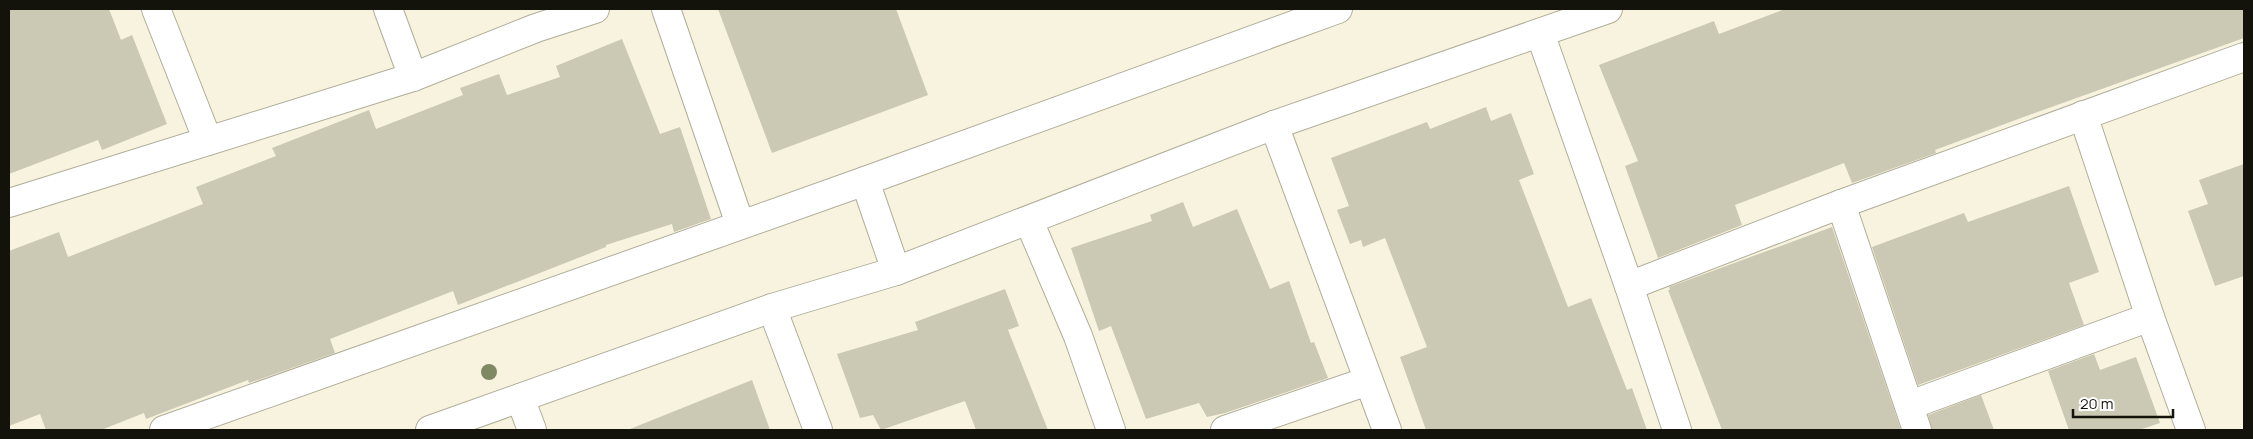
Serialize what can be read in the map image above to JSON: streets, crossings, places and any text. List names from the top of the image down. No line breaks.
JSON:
{"scale_bar":"20 m"}
